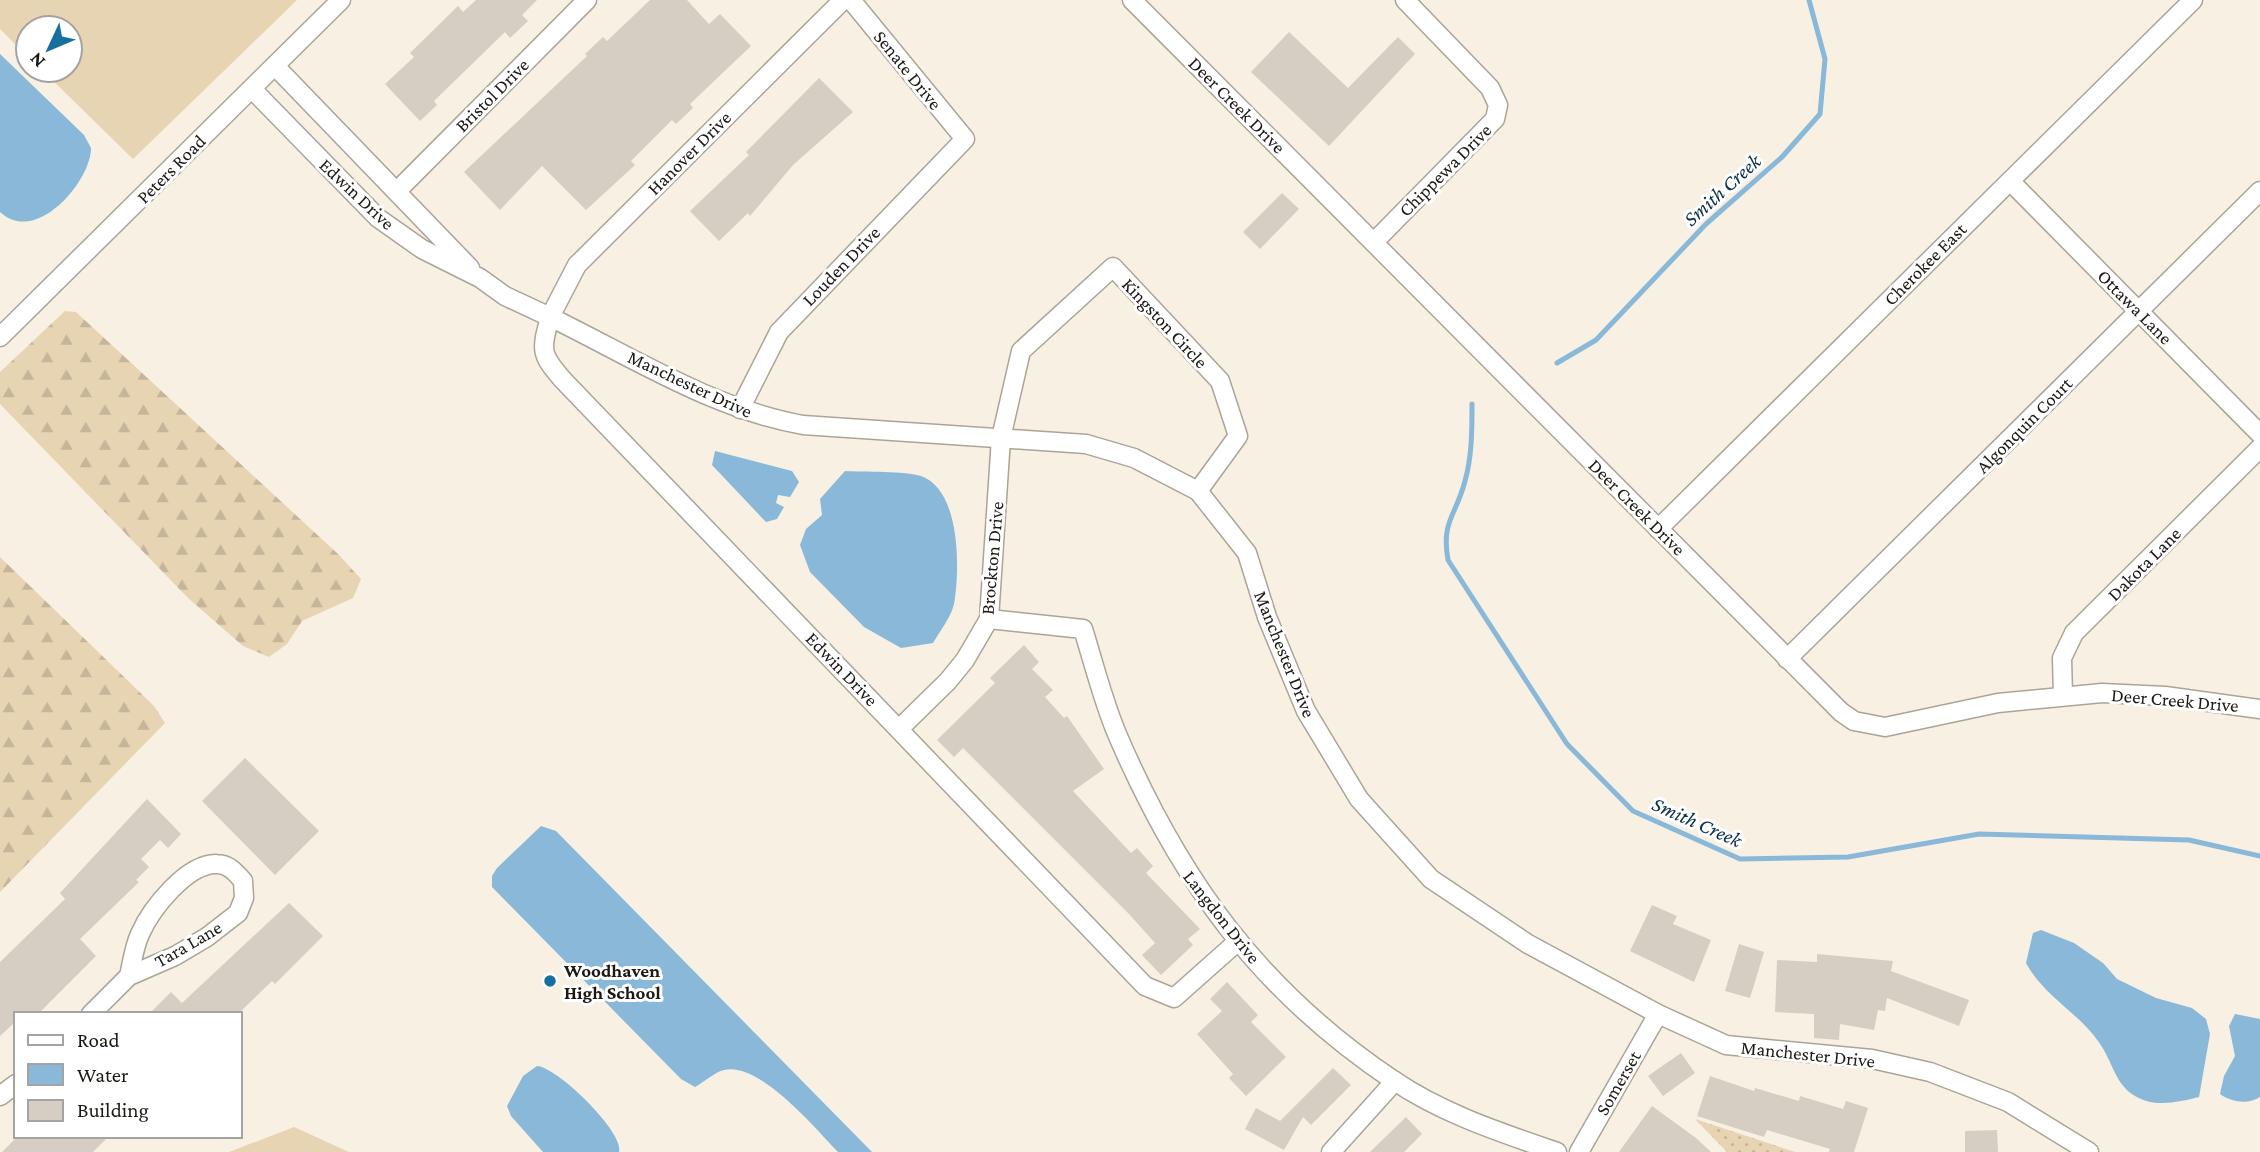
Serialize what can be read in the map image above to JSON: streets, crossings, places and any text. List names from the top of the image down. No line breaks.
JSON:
{"streets":{"street":["Senate Drive","Bristol Drive","Deer Creek Drive","Hanover Drive","Peters Road","Chippewa Drive","Edwin Drive","Cherokee East","Louden Drive","Ottawa Lane","Kingston Circle","Manchester Drive","Algonquin Court","Brockton Drive","Dakota Lane","Langdon Drive","Tara Lane","Somerset"]},"crossings":[["Senate Drive","Louden Drive"],["Bristol Drive","Edwin Drive"],["Deer Creek Drive","Chippewa Drive"],["Deer Creek Drive","Cherokee East"],["Deer Creek Drive","Algonquin Court"],["Deer Creek Drive","Dakota Lane"],["Hanover Drive","Edwin Drive"],["Hanover Drive","Manchester Drive"],["Peters Road","Edwin Drive"],["Edwin Drive","Manchester Drive"],["Edwin Drive","Brockton Drive"],["Edwin Drive","Langdon Drive"],["Cherokee East","Ottawa Lane"],["Louden Drive","Manchester Drive"],["Ottawa Lane","Algonquin Court"],["Kingston Circle","Manchester Drive"],["Kingston Circle","Brockton Drive"],["Manchester Drive","Brockton Drive"],["Manchester Drive","Somerset"],["Brockton Drive","Langdon Drive"]],"water":["Smith Creek"],"places":["Woodhaven High School"],"legend":["Road","Water","Building"],"north":"bottom left"}
